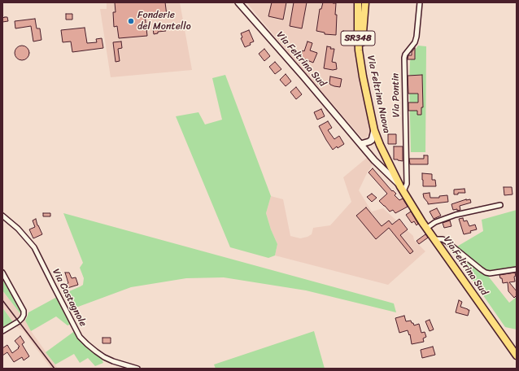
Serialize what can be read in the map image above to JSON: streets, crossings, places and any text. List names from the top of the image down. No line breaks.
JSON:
{"streets":{"main road":["SR348","Via Feltrina Sud","Via Feltrina Nuova"],"street":["Via Pontin","Via Castagnole"]},"crossings":[["Via Feltrina Sud","Via Feltrina Nuova"],["Via Feltrina Sud","Via Pontin"],["Via Feltrina Nuova","Via Pontin"]],"places":["Fonderie del Montello"]}
